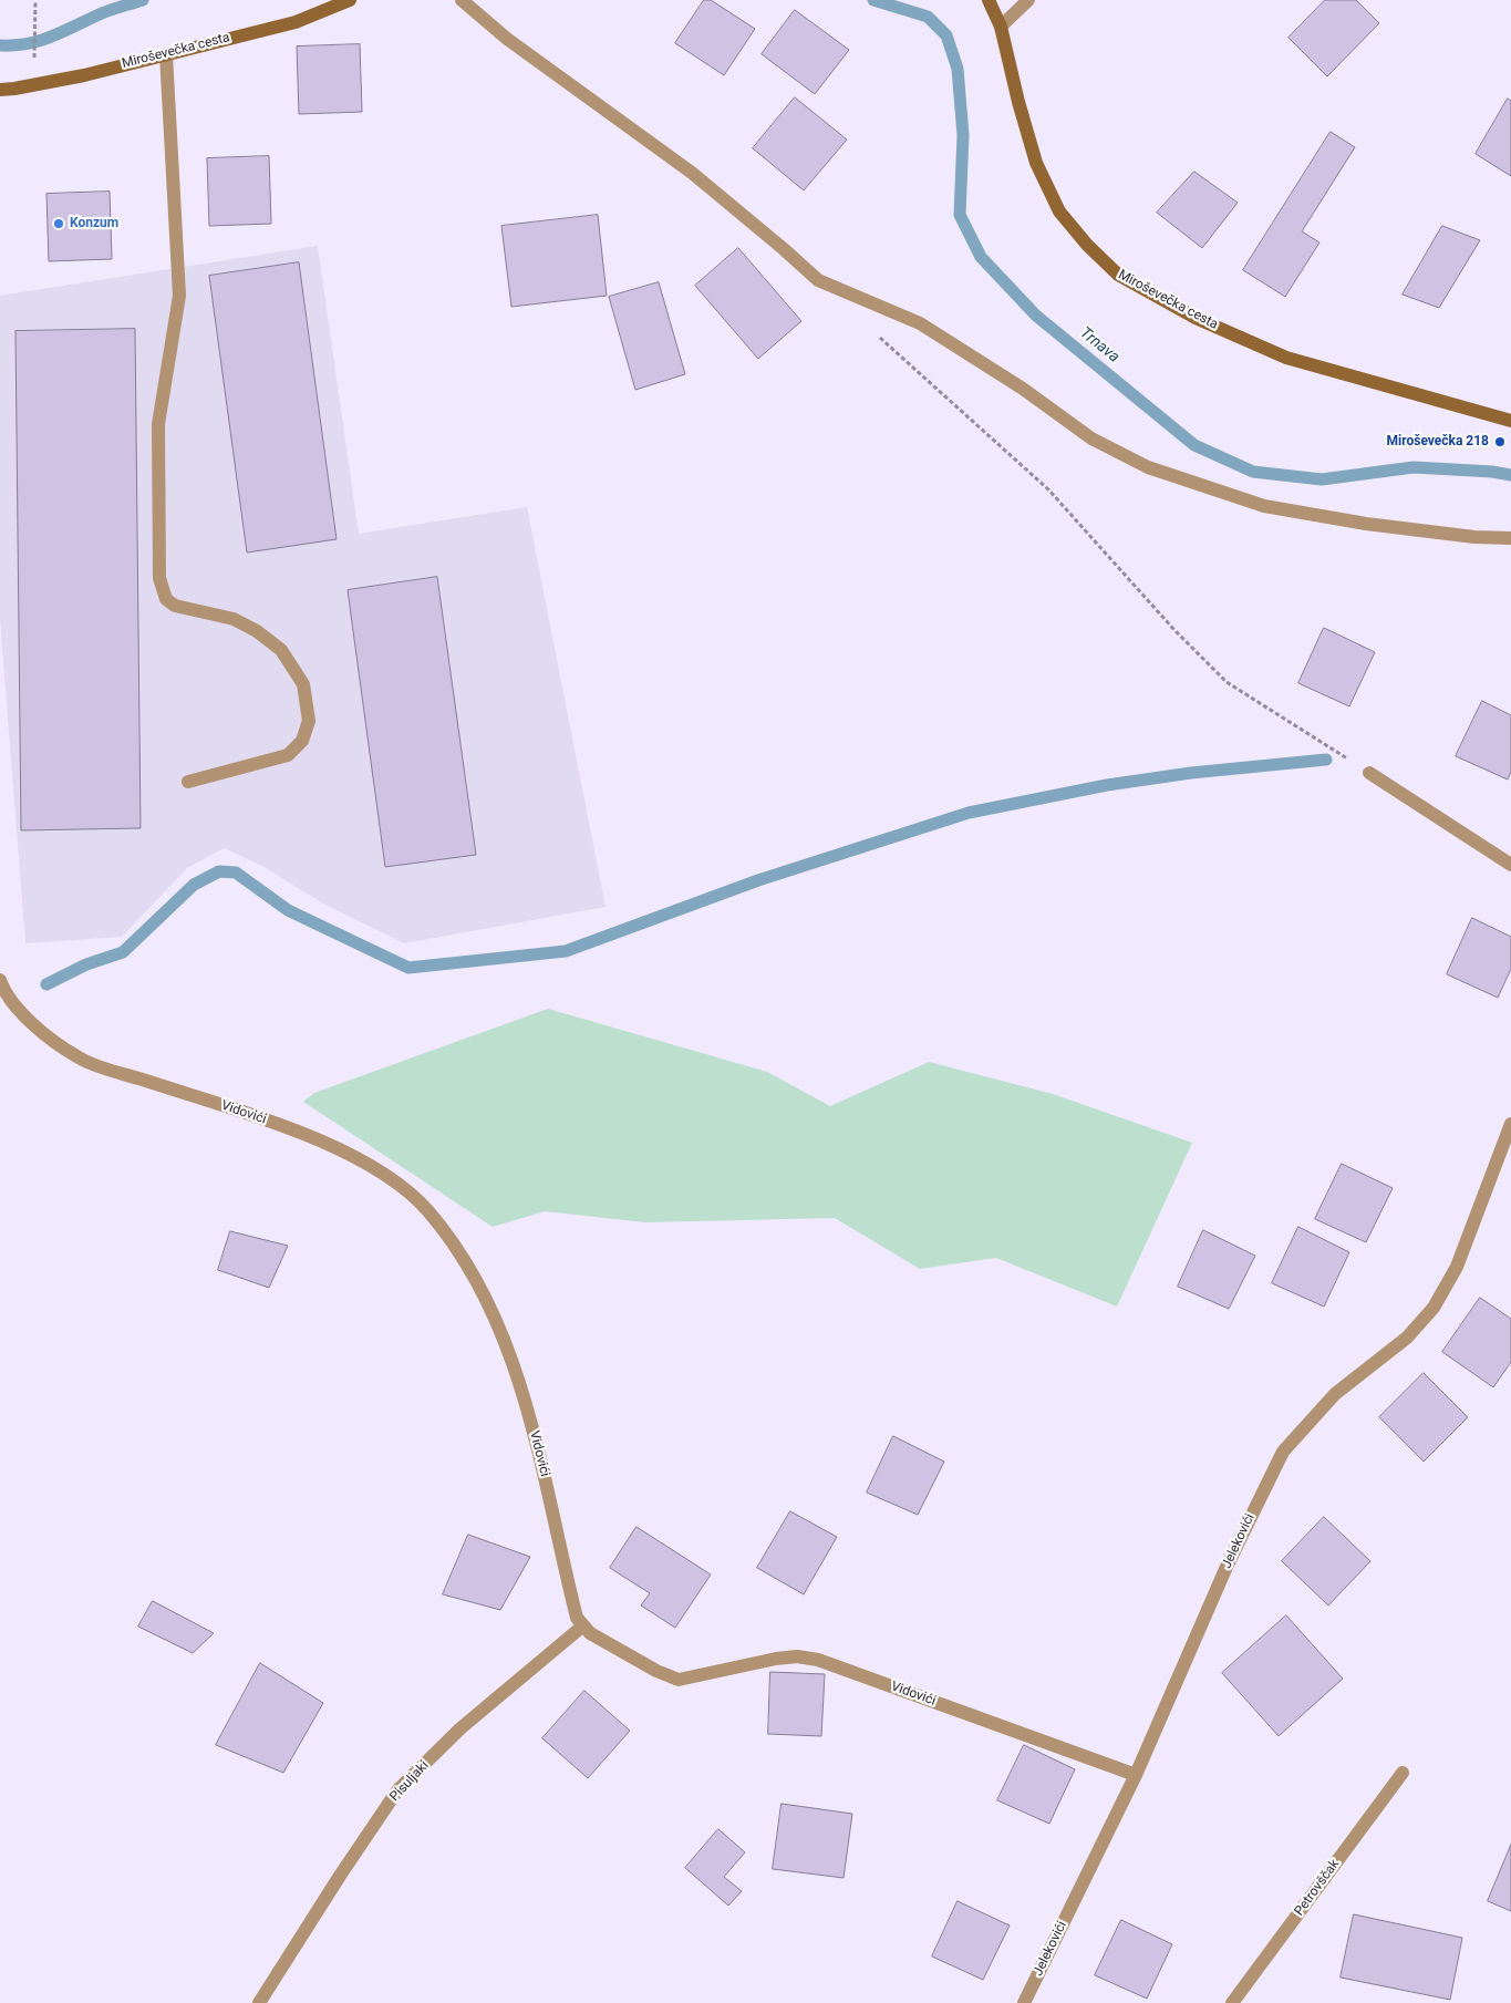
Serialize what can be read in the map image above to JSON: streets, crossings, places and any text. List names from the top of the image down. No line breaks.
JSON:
{"streets":{"main road":["Miroševečka cesta"],"street":["Vidovići","Jelekovići","Pisuljaki","Petrovščak"]},"crossings":[["Vidovići","Jelekovići"],["Vidovići","Pisuljaki"]],"water":["Trnava"],"places":["Konzum","Miroševečka 218"]}
